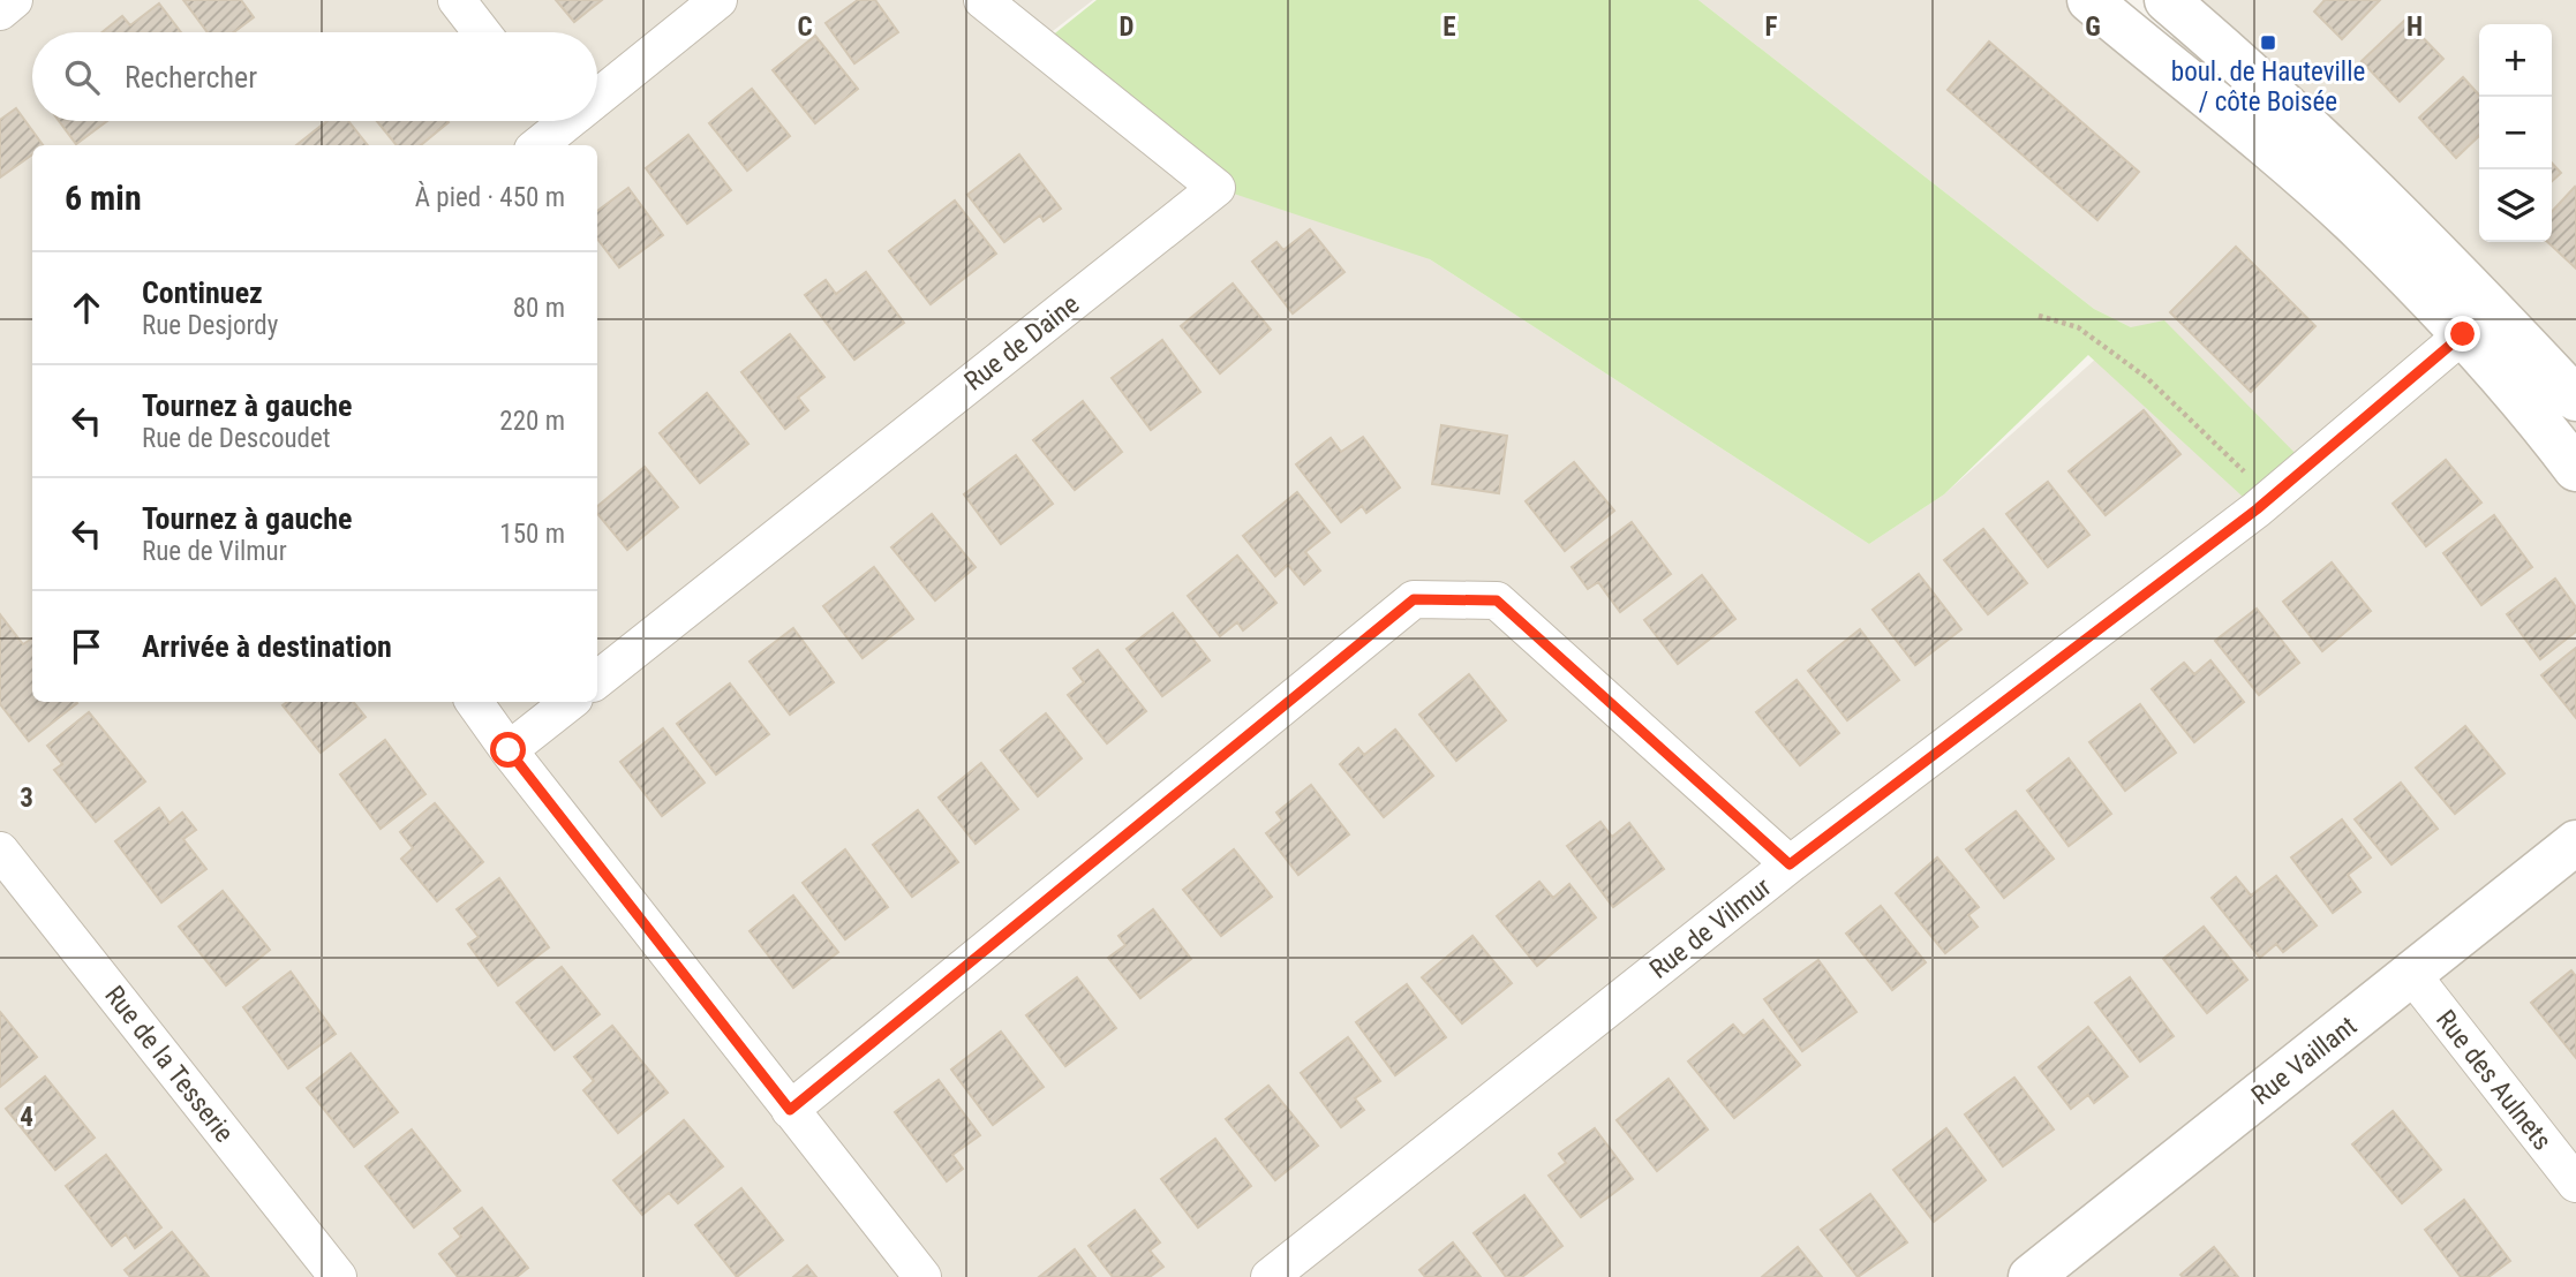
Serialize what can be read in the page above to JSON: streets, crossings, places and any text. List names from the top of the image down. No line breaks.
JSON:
{"streets":{"street":["Rue de Daine","Rue de Vilmur","Rue Vaillant","Rue de la Tesserie","Rue des Aulnets"]},"crossings":[["Rue Vaillant","Rue des Aulnets"]],"places":{"transit":["boul. de Hauteville / côte Boisée"]},"page":{"map_buttons":["+","−"],"search":"Rechercher","heading":["6 min","À pied · 450 m"],"list":[["Continuez","Rue Desjordy","80 m"],["Tournez à gauche","Rue de Descoudet","220 m"],["Tournez à gauche","Rue de Vilmur","150 m"],"Arrivée à destination"]},"grid":{"columns":["C","D","E","F","G","H"],"rows":["3","4"]}}
